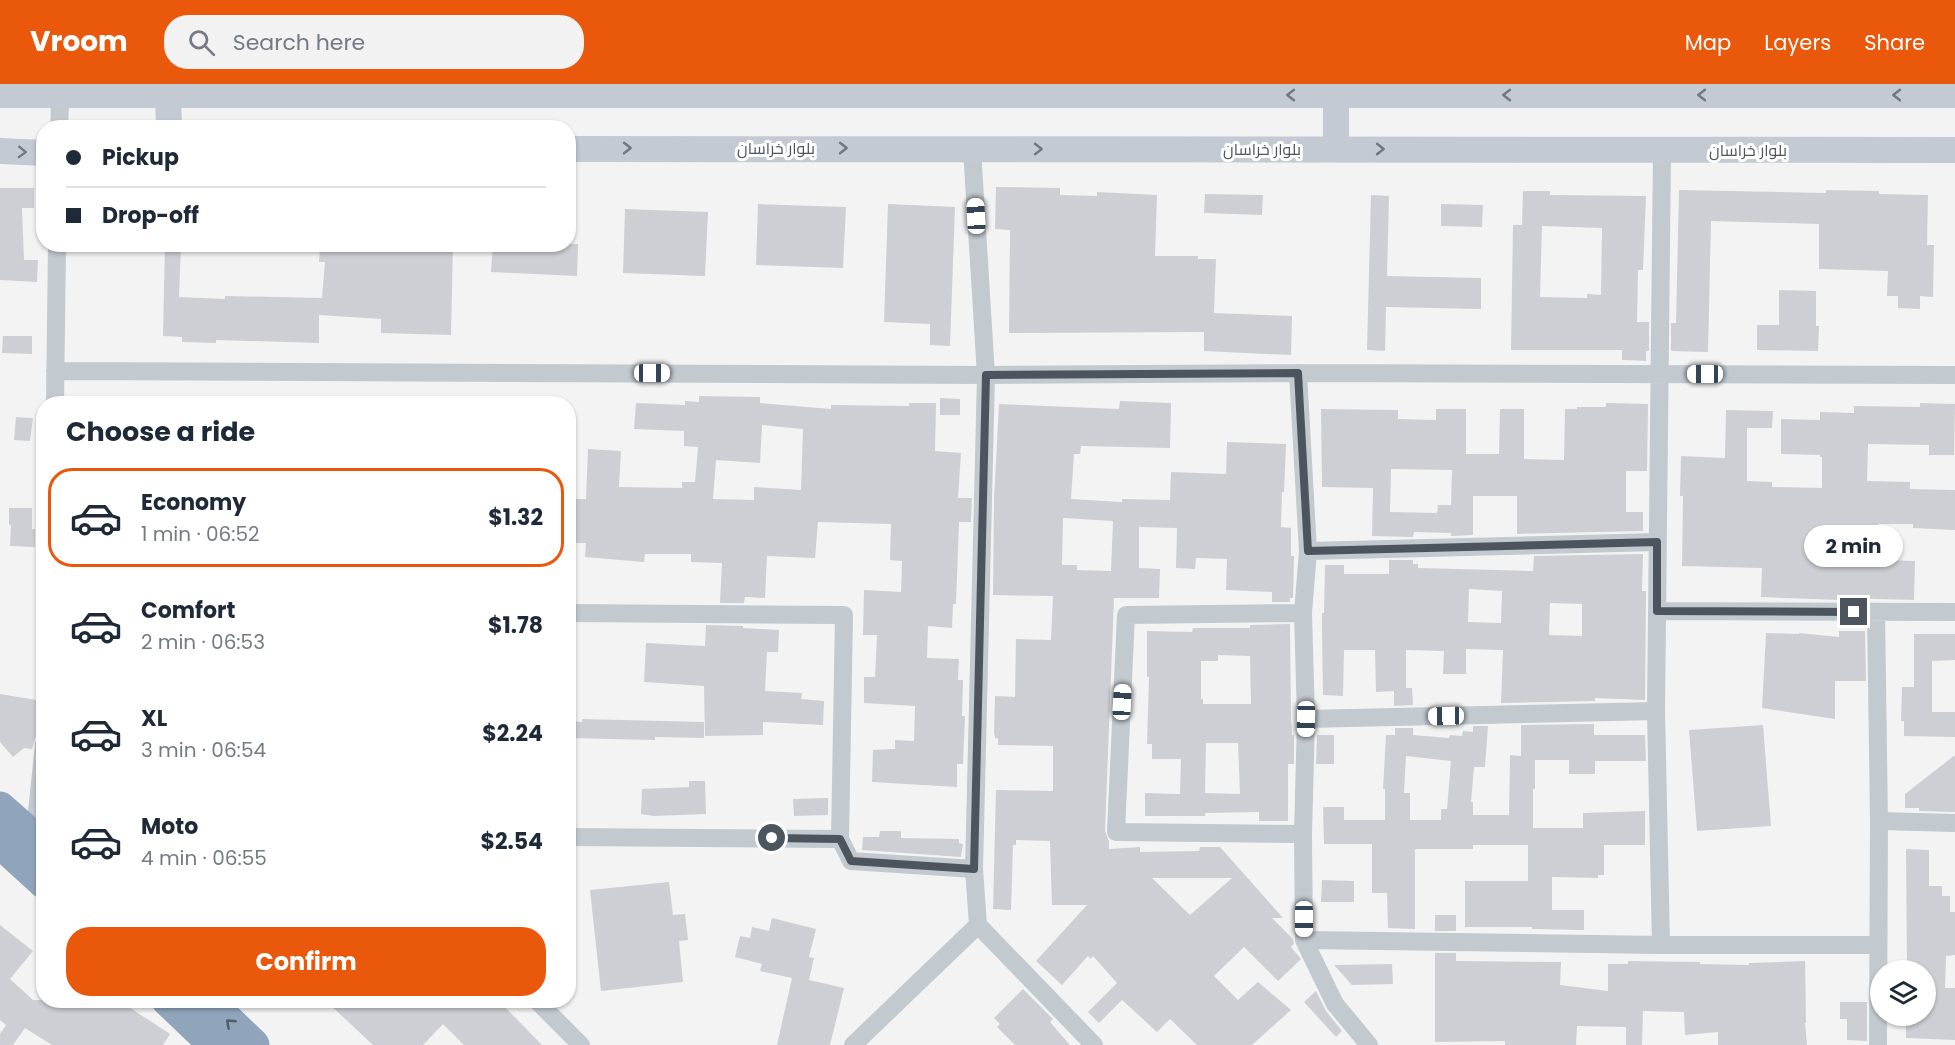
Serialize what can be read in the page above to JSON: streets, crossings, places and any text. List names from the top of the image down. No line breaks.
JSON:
{"streets":{"main road":["بلوار خراسان"]},"page":{"header":"Vroom","search":"Search here","nav":["Map","Layers","Share"],"banner":["Pickup","Drop-off"],"heading":"Choose a ride","list":[{"name":"Economy","note":"1 min · 06:52","value":"$1.32"},{"name":"Comfort","note":"2 min · 06:53","value":"$1.78"},{"name":"XL","note":"3 min · 06:54","value":"$2.24"},{"name":"Moto","note":"4 min · 06:55","value":"$2.54"}],"bubble":"2 min","buttons":"Confirm"}}
